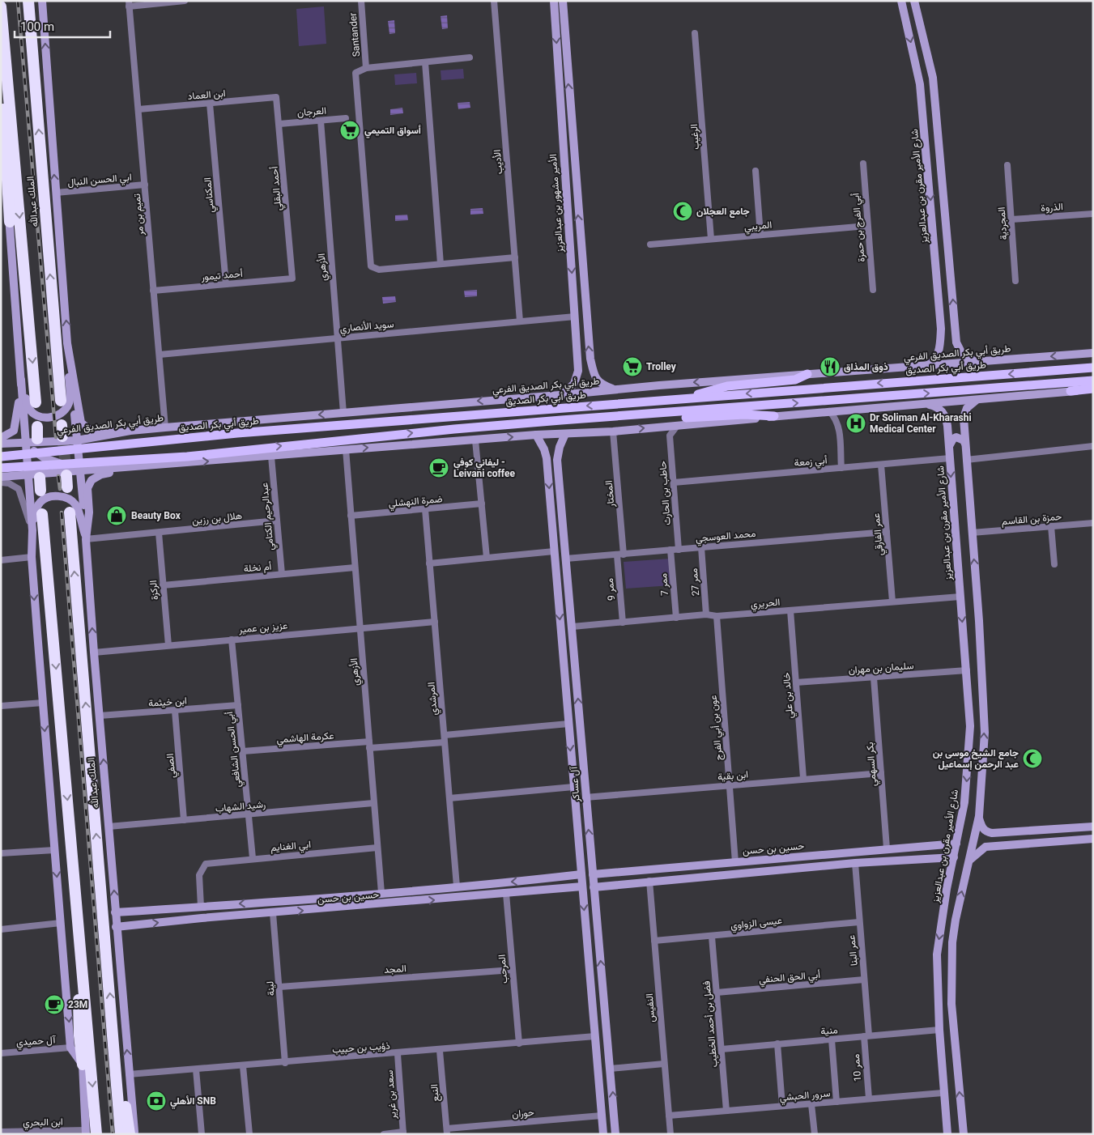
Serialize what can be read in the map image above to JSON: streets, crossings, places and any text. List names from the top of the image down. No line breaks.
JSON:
{"streets":{"highway":["الملك عبدالله"],"main road":["طريق أبي بكر الصديق"],"street":["Santander","ابن العماد","العرجان","الرغيب","الأديب","ابي الحسن النبال","شارع الأمير مقرن بن عبدالعزيز","أحمد البقلي","المكناسي","الأمير مشهور بن عبدالعزيز","الذروة","تميم بن مر","المجردية","المريبي","أبي الفرج بن حمزة","الأزهري","أحمد تيمور","سويد الأنصاري","طريق أبي بكر الصديق الفرعي","أبي زمعة","حاطب بن الحارث","المختار","ضمرة النهشلي","عبدالرحيم الكتامي","هلال بن رزين","حمزة بن القاسم","عمر الفارقي","محمد العوسجي","أم نخلة","ممر 27","ممر 7","ممر 9","الركزة","الحريري","عزيز بن عمير","سليمان بن مهران","خالد بن علي","المرشدي","ابن خيثمة","عون بن أبي الفرج","عكرمة الهاشمي","أبي الحسن الشافعي","بكر السهمي","الصفي","ابن بقية","آل عساكر","رشيد الشهاب","ابي الغنايم","حسين بن حسن","عيسى الزواوي","عمر البنا","المجد","المرحب","أبي الحق الحنفي","لينة","النفيس","فضل بن أحمد الخطيب","منية","آل حميدي","ذؤيب بن حبيب","ممر 10","النبع","سعد بن غرير","سرور الحبشي","حوران","ابن البحري"]},"crossings":[["ابن العماد","أحمد البقلي"],["ابن العماد","المكناسي"],["ابن العماد","تميم بن مر"],["العرجان","أحمد البقلي"],["العرجان","الأزهري"],["الرغيب","المريبي"],["الأديب","سويد الأنصاري"],["ابي الحسن النبال","تميم بن مر"],["شارع الأمير مقرن بن عبدالعزيز","طريق أبي بكر الصديق الفرعي"],["شارع الأمير مقرن بن عبدالعزيز","أبي زمعة"],["شارع الأمير مقرن بن عبدالعزيز","الحريري"],["شارع الأمير مقرن بن عبدالعزيز","سليمان بن مهران"],["شارع الأمير مقرن بن عبدالعزيز","حسين بن حسن"],["شارع الأمير مقرن بن عبدالعزيز","منية"],["شارع الأمير مقرن بن عبدالعزيز","سرور الحبشي"],["أحمد البقلي","أحمد تيمور"],["المكناسي","أحمد تيمور"],["الملك عبدالله","هلال بن رزين"],["الملك عبدالله","عزيز بن عمير"],["الملك عبدالله","ابن خيثمة"],["الملك عبدالله","رشيد الشهاب"],["الملك عبدالله","حسين بن حسن"],["الملك عبدالله","ذؤيب بن حبيب"],["الأمير مشهور بن عبدالعزيز","سويد الأنصاري"],["الأمير مشهور بن عبدالعزيز","طريق أبي بكر الصديق الفرعي"],["الذروة","المجردية"],["تميم بن مر","أحمد تيمور"],["تميم بن مر","سويد الأنصاري"],["تميم بن مر","طريق أبي بكر الصديق الفرعي"],["المريبي","أبي الفرج بن حمزة"],["الأزهري","سويد الأنصاري"],["الأزهري","طريق أبي بكر الصديق الفرعي"],["الأزهري","ضمرة النهشلي"],["الأزهري","أم نخلة"],["الأزهري","عزيز بن عمير"],["الأزهري","عكرمة الهاشمي"],["الأزهري","رشيد الشهاب"],["الأزهري","ابي الغنايم"],["الأزهري","حسين بن حسن"],["أبي زمعة","حاطب بن الحارث"],["أبي زمعة","عمر الفارقي"],["حاطب بن الحارث","محمد العوسجي"],["المختار","محمد العوسجي"],["المختار","ممر 9"],["ضمرة النهشلي","المرشدي"],["عبدالرحيم الكتامي","هلال بن رزين"],["عبدالرحيم الكتامي","أم نخلة"],["هلال بن رزين","الركزة"],["عمر الفارقي","محمد العوسجي"],["عمر الفارقي","الحريري"],["محمد العوسجي","ممر 27"],["محمد العوسجي","ممر 7"],["محمد العوسجي","ممر 9"],["محمد العوسجي","آل عساكر"],["أم نخلة","الركزة"],["ممر 27","الحريري"],["ممر 7","الحريري"],["ممر 9","الحريري"],["الركزة","عزيز بن عمير"],["الحريري","خالد بن علي"],["الحريري","عون بن أبي الفرج"],["الحريري","آل عساكر"],["عزيز بن عمير","المرشدي"],["عزيز بن عمير","أبي الحسن الشافعي"],["سليمان بن مهران","خالد بن علي"],["سليمان بن مهران","بكر السهمي"],["خالد بن علي","ابن بقية"],["المرشدي","عكرمة الهاشمي"],["المرشدي","حسين بن حسن"],["ابن خيثمة","أبي الحسن الشافعي"],["ابن خيثمة","الصفي"],["عون بن أبي الفرج","ابن بقية"],["عون بن أبي الفرج","حسين بن حسن"],["عكرمة الهاشمي","أبي الحسن الشافعي"],["أبي الحسن الشافعي","رشيد الشهاب"],["أبي الحسن الشافعي","ابي الغنايم"],["بكر السهمي","ابن بقية"],["بكر السهمي","حسين بن حسن"],["الصفي","رشيد الشهاب"],["ابن بقية","آل عساكر"],["آل عساكر","حسين بن حسن"],["آل عساكر","ذؤيب بن حبيب"],["آل عساكر","حوران"],["ابي الغنايم","حسين بن حسن"],["حسين بن حسن","المرحب"],["حسين بن حسن","لينة"],["عيسى الزواوي","عمر البنا"],["عيسى الزواوي","النفيس"],["عيسى الزواوي","فضل بن أحمد الخطيب"],["عمر البنا","أبي الحق الحنفي"],["عمر البنا","منية"],["عمر البنا","ممر 10"],["المجد","المرحب"],["المجد","لينة"],["المرحب","ذؤيب بن حبيب"],["أبي الحق الحنفي","فضل بن أحمد الخطيب"],["لينة","ذؤيب بن حبيب"],["النفيس","سرور الحبشي"],["فضل بن أحمد الخطيب","منية"],["فضل بن أحمد الخطيب","سرور الحبشي"],["منية","ممر 10"],["ذؤيب بن حبيب","النبع"],["ذؤيب بن حبيب","سعد بن غرير"],["ممر 10","سرور الحبشي"],["النبع","حوران"]],"places":{"supermarket":["أسواق التميمي","Trolley"],"mosque":["جامع العجلان","جامع الشيخ موسى بن عبد الرحمن إسماعيل"],"restaurant":["ذوق المذاق"],"hospital":["Dr Soliman Al-Kharashi Medical Center"],"cafe":["ليفاني كوفي - Leivani coffee","23M"],"shop":["Beauty Box"],"bank":["الأهلي SNB"]},"scale_bar":"100 m"}
